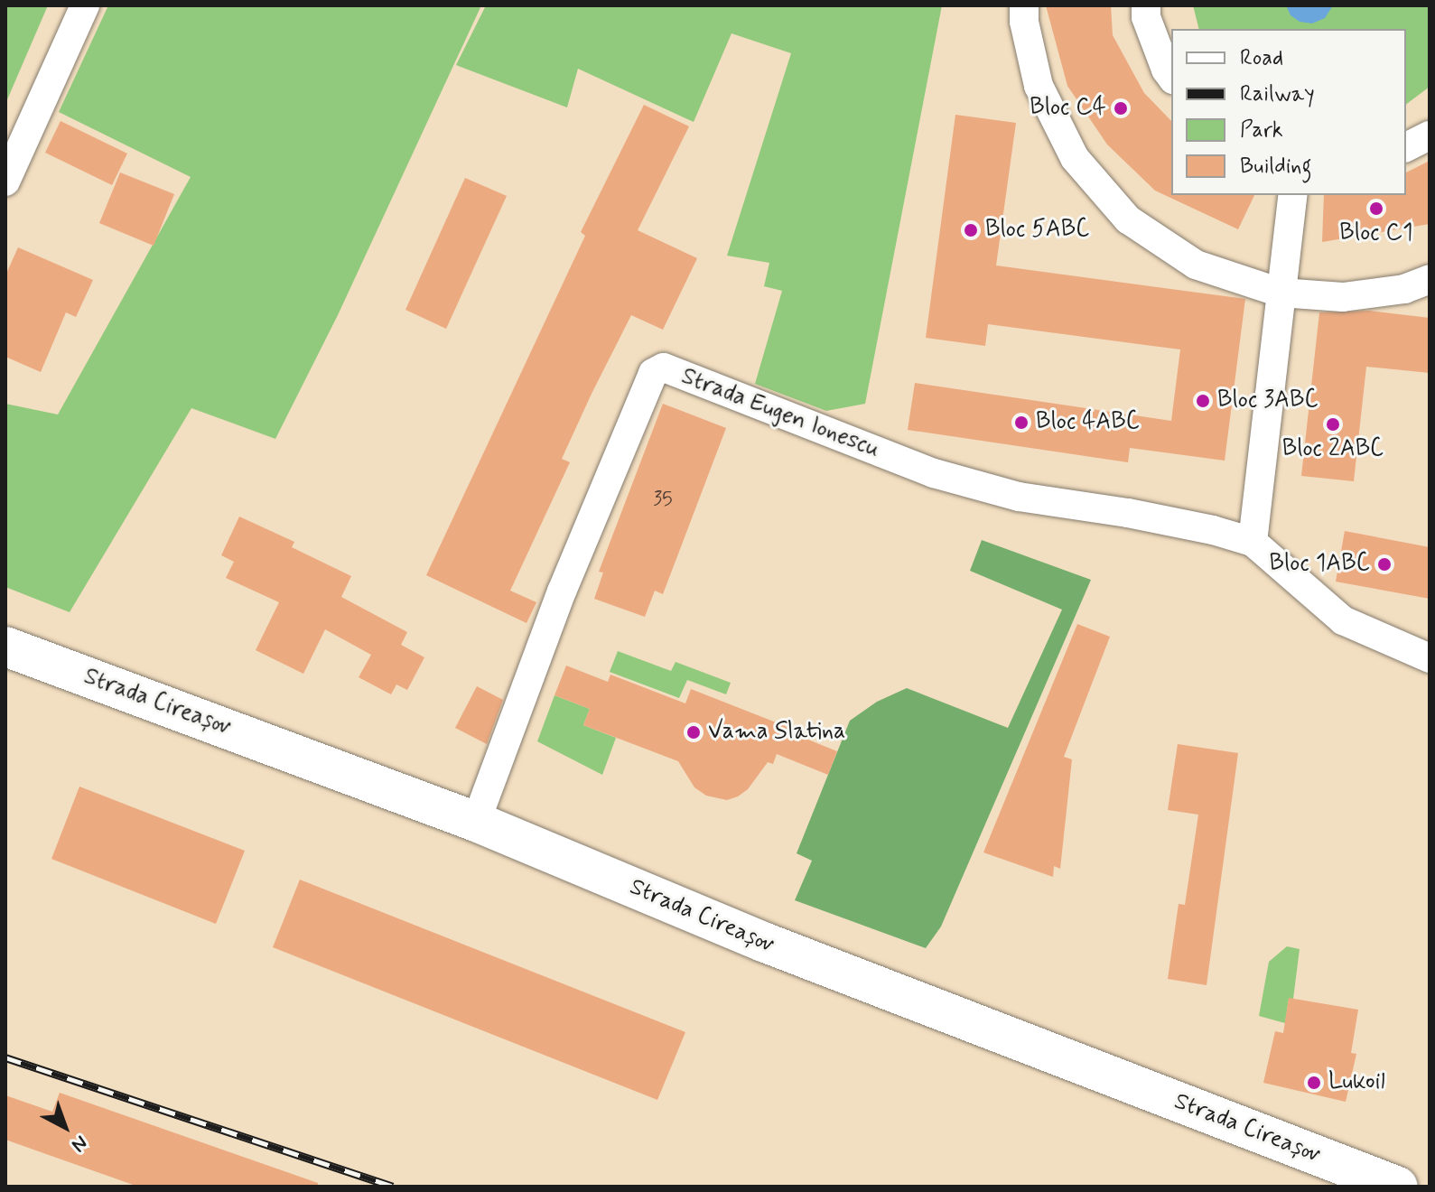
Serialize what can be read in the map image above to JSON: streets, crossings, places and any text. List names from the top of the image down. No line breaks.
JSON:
{"streets":{"main road":["Strada Cireașov"],"street":["Strada Eugen Ionescu"]},"crossings":[["Strada Eugen Ionescu","Strada Cireașov"]],"places":["Bloc C4","Bloc C1","Bloc 5ABC","Bloc 3ABC","Bloc 4ABC","Bloc 2ABC","Bloc 1ABC","Vama Slatina","Lukoil"],"house_numbers":["35"],"legend":["Road","Railway","Park","Building"],"north":"bottom right"}
